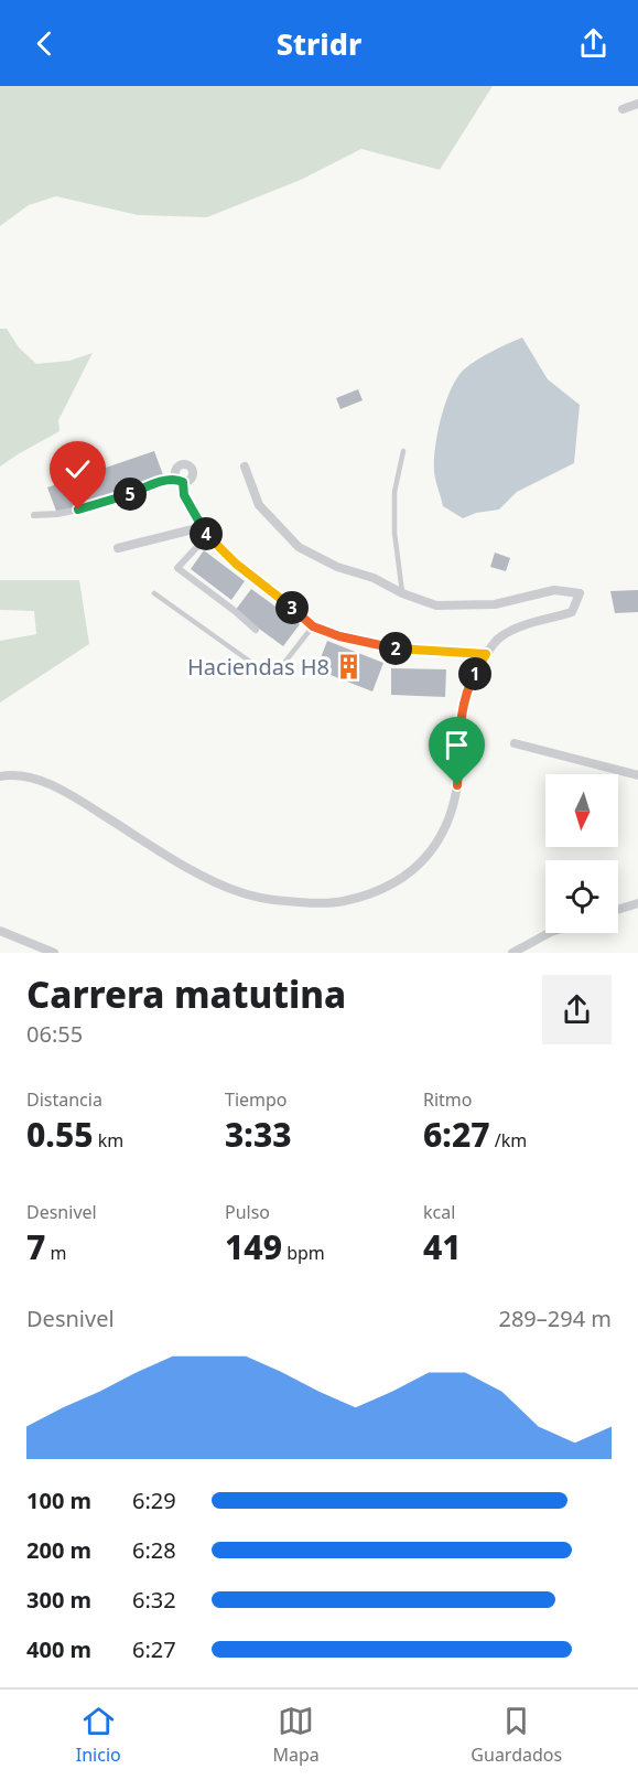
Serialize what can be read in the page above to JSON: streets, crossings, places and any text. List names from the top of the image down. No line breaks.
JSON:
{"places":{"building":["Haciendas H8"]},"north":"bottom","page":{"header":"Stridr","pins":["5","4","3","2","1"],"heading":["Carrera matutina","06:55"],"stats":[["Distancia","0.55 km"],["Tiempo","3:33"],["Ritmo","6:27 /km"],["Desnivel","7 m"],["Pulso","149 bpm"],["kcal","41"]],"chart":["Desnivel","289–294 m"],"list":[{"name":"100 m","note":"6:29"},{"name":"200 m","note":"6:28"},{"name":"300 m","note":"6:32"},{"name":"400 m","note":"6:27"}],"tabs":["Inicio","Mapa","Guardados"]}}
